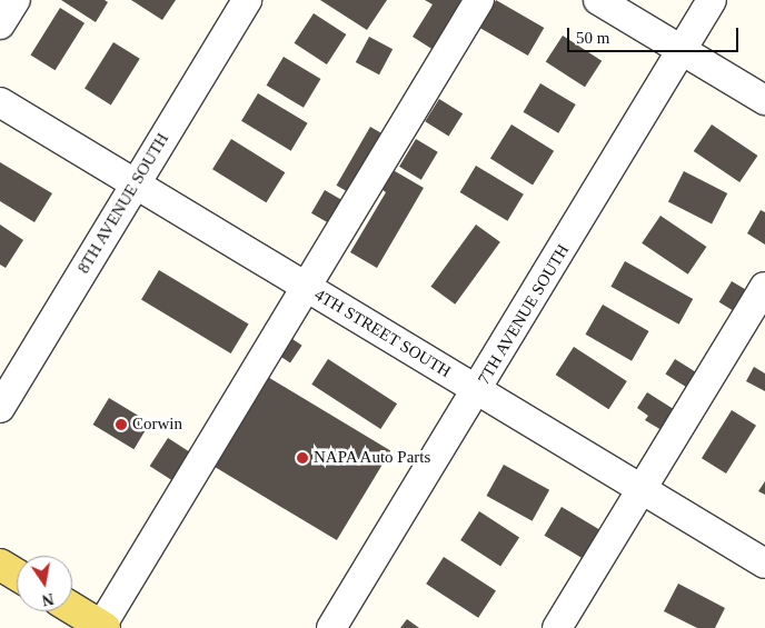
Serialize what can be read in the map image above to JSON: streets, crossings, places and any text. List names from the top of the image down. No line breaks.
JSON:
{"streets":{"street":["8TH AVENUE SOUTH","7TH AVENUE SOUTH","4TH STREET SOUTH"]},"crossings":[["8TH AVENUE SOUTH","4TH STREET SOUTH"],["7TH AVENUE SOUTH","4TH STREET SOUTH"]],"places":["Corwin","NAPA Auto Parts"],"scale_bar":"50 m","north":"bottom"}
